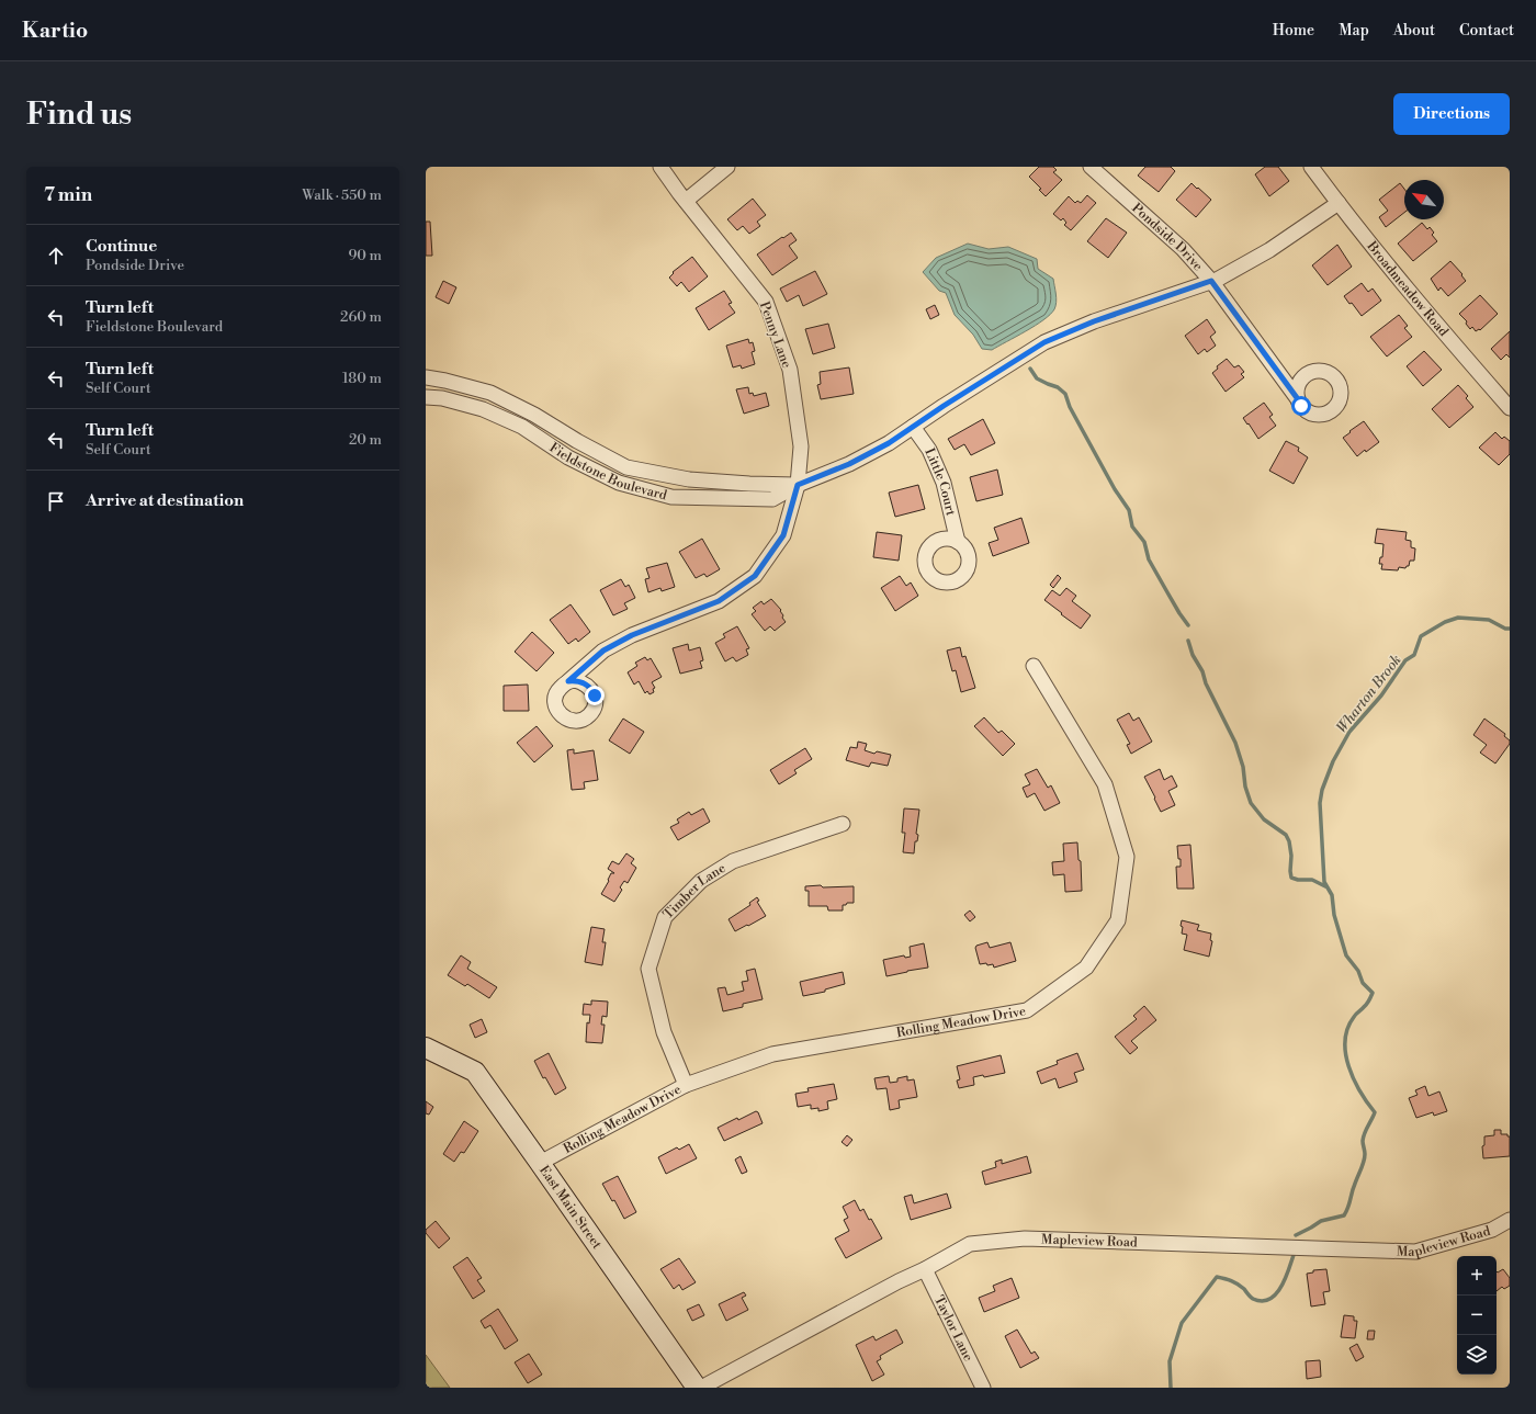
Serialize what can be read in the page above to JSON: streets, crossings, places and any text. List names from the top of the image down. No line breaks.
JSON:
{"streets":{"main road":["East Main Street"],"street":["Pondside Drive","Broadmeadow Road","Penny Lane","Fieldstone Boulevard","Little Court","Timber Lane","Rolling Meadow Drive","Mapleview Road","Taylor Lane"]},"crossings":[["Pondside Drive","Fieldstone Boulevard"],["Broadmeadow Road","Fieldstone Boulevard"],["Penny Lane","Fieldstone Boulevard"],["Fieldstone Boulevard","Little Court"],["Timber Lane","Rolling Meadow Drive"],["Rolling Meadow Drive","East Main Street"],["Mapleview Road","Taylor Lane"]],"water":["Wharton Brook"],"north":"top left","page":{"header":"Kartio","nav":["Home","Map","About","Contact"],"buttons":"Directions","title":"Find us","heading":["7 min","Walk · 550 m"],"list":[["Continue","Pondside Drive","90 m"],["Turn left","Fieldstone Boulevard","260 m"],["Turn left","Self Court","180 m"],["Turn left","Self Court","20 m"],"Arrive at destination"],"map_buttons":["+","−"]}}
